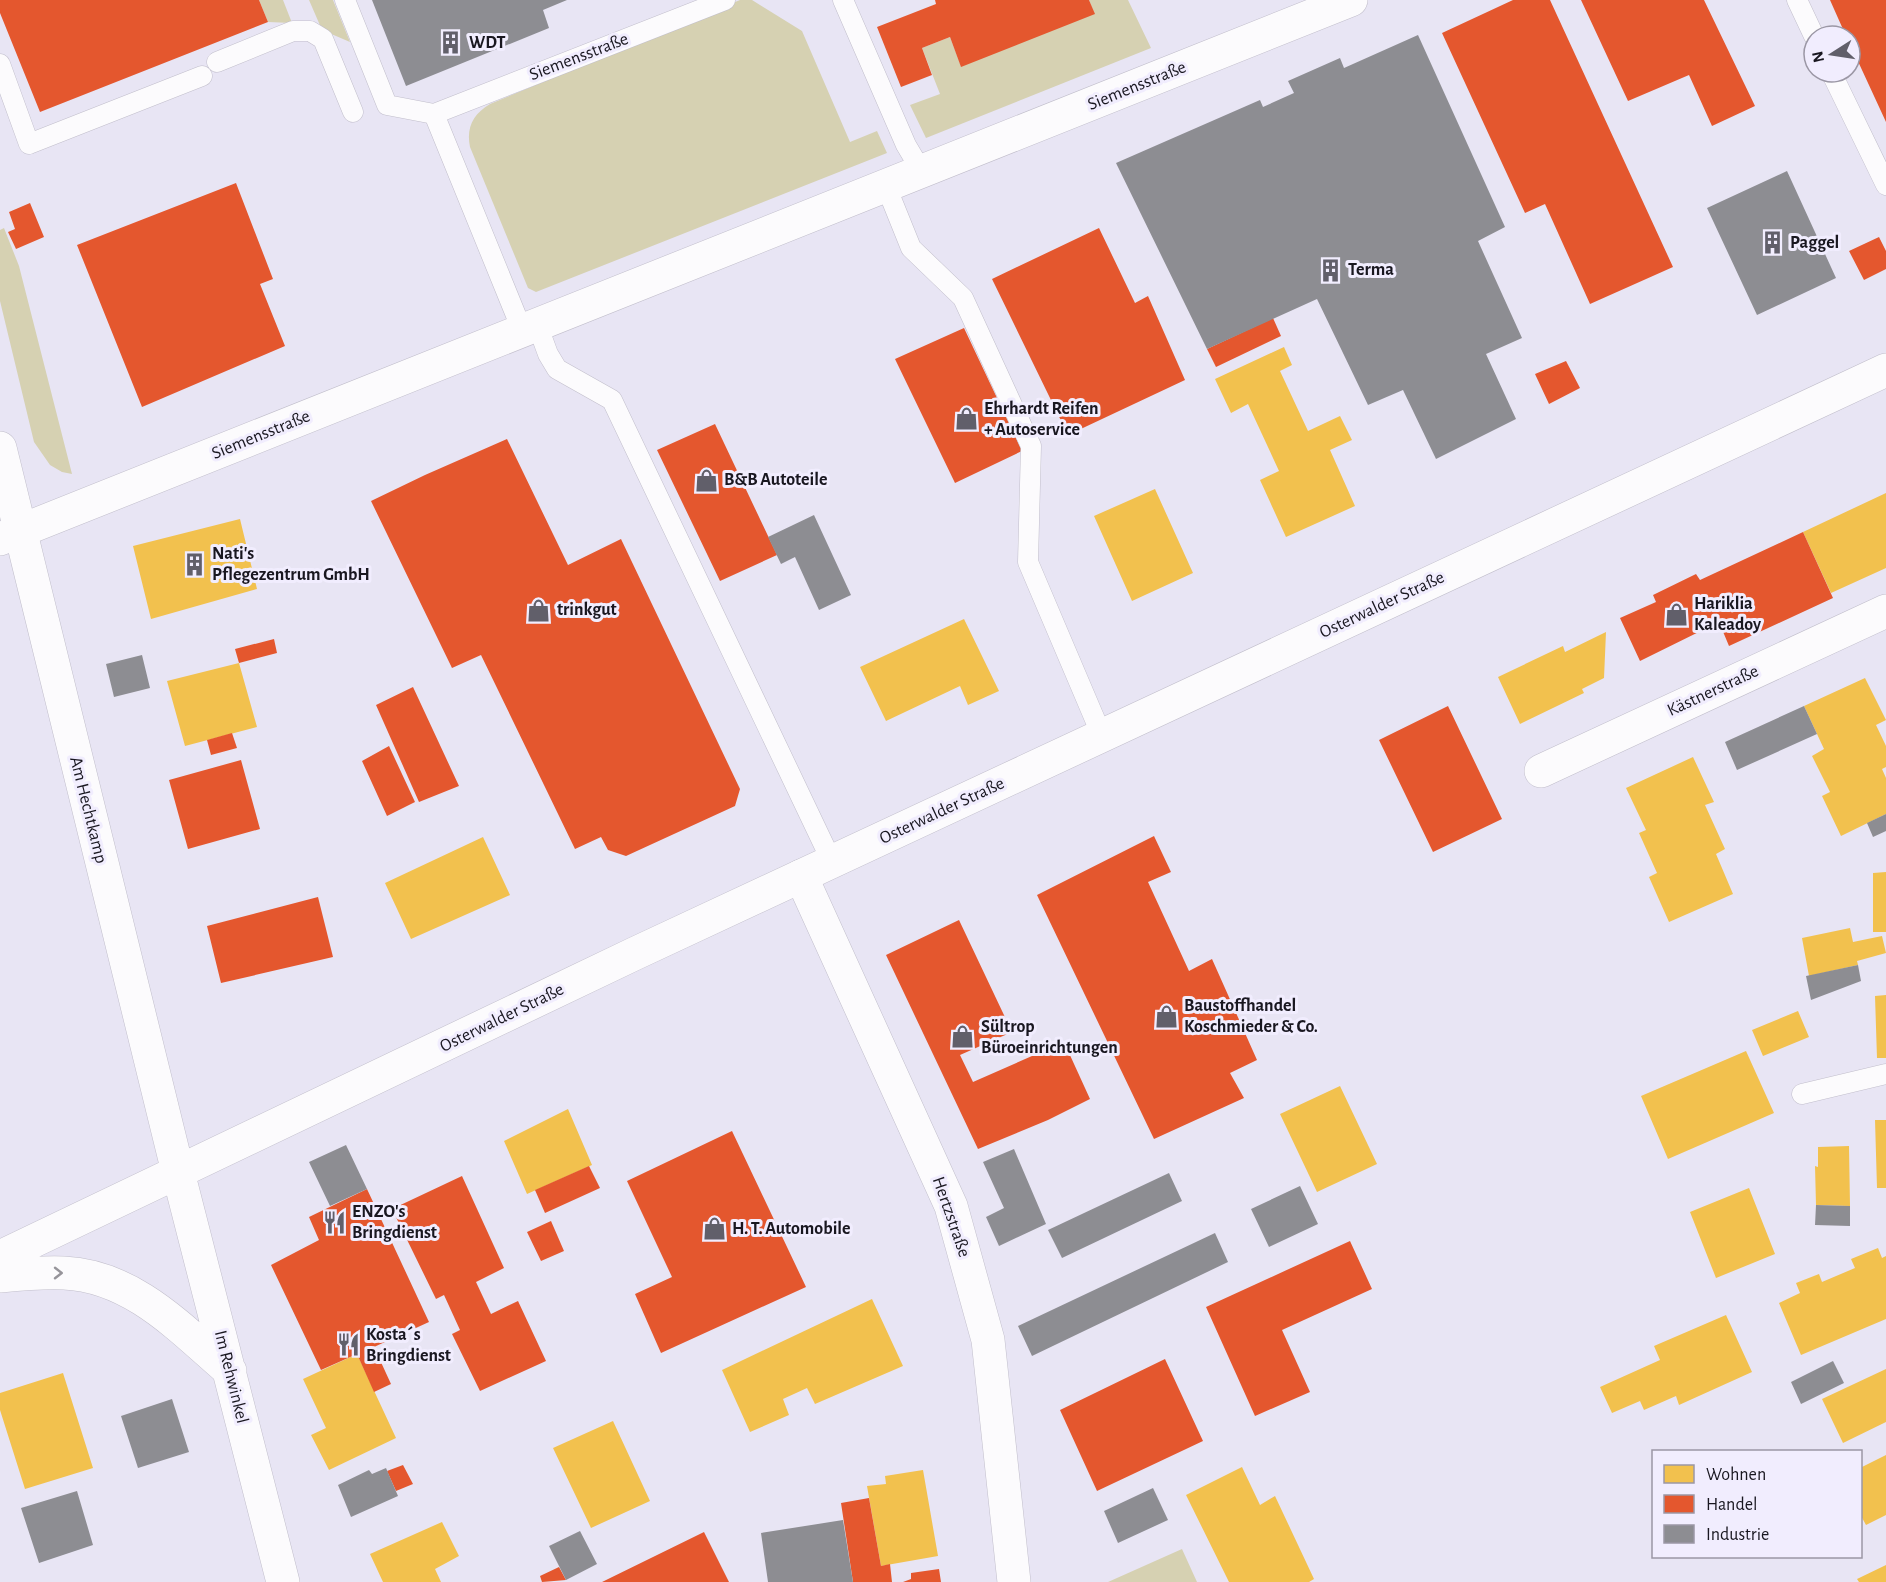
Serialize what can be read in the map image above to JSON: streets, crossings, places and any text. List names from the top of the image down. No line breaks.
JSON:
{"streets":{"street":["Siemensstraße","Osterwalder Straße","Kästnerstraße","Am Hechtkamp","Hertzstraße","Im Rehwinkel"]},"crossings":[["Siemensstraße","Am Hechtkamp"],["Osterwalder Straße","Am Hechtkamp"],["Osterwalder Straße","Hertzstraße"],["Osterwalder Straße","Im Rehwinkel"],["Am Hechtkamp","Im Rehwinkel"]],"places":{"building":["WDT","Paggel","Terma","Nati's Pflegezentrum GmbH"],"shop":["Ehrhardt Reifen + Autoservice","B&B Autoteile","trinkgut","Hariklia Kaleadoy","Baustoffhandel Koschmieder & Co.","Sültrop Büroeinrichtungen","H. T. Automobile"],"restaurant":["ENZO's Bringdienst","Kosta´s Bringdienst"]},"legend":["Wohnen","Handel","Industrie"],"north":"left"}
